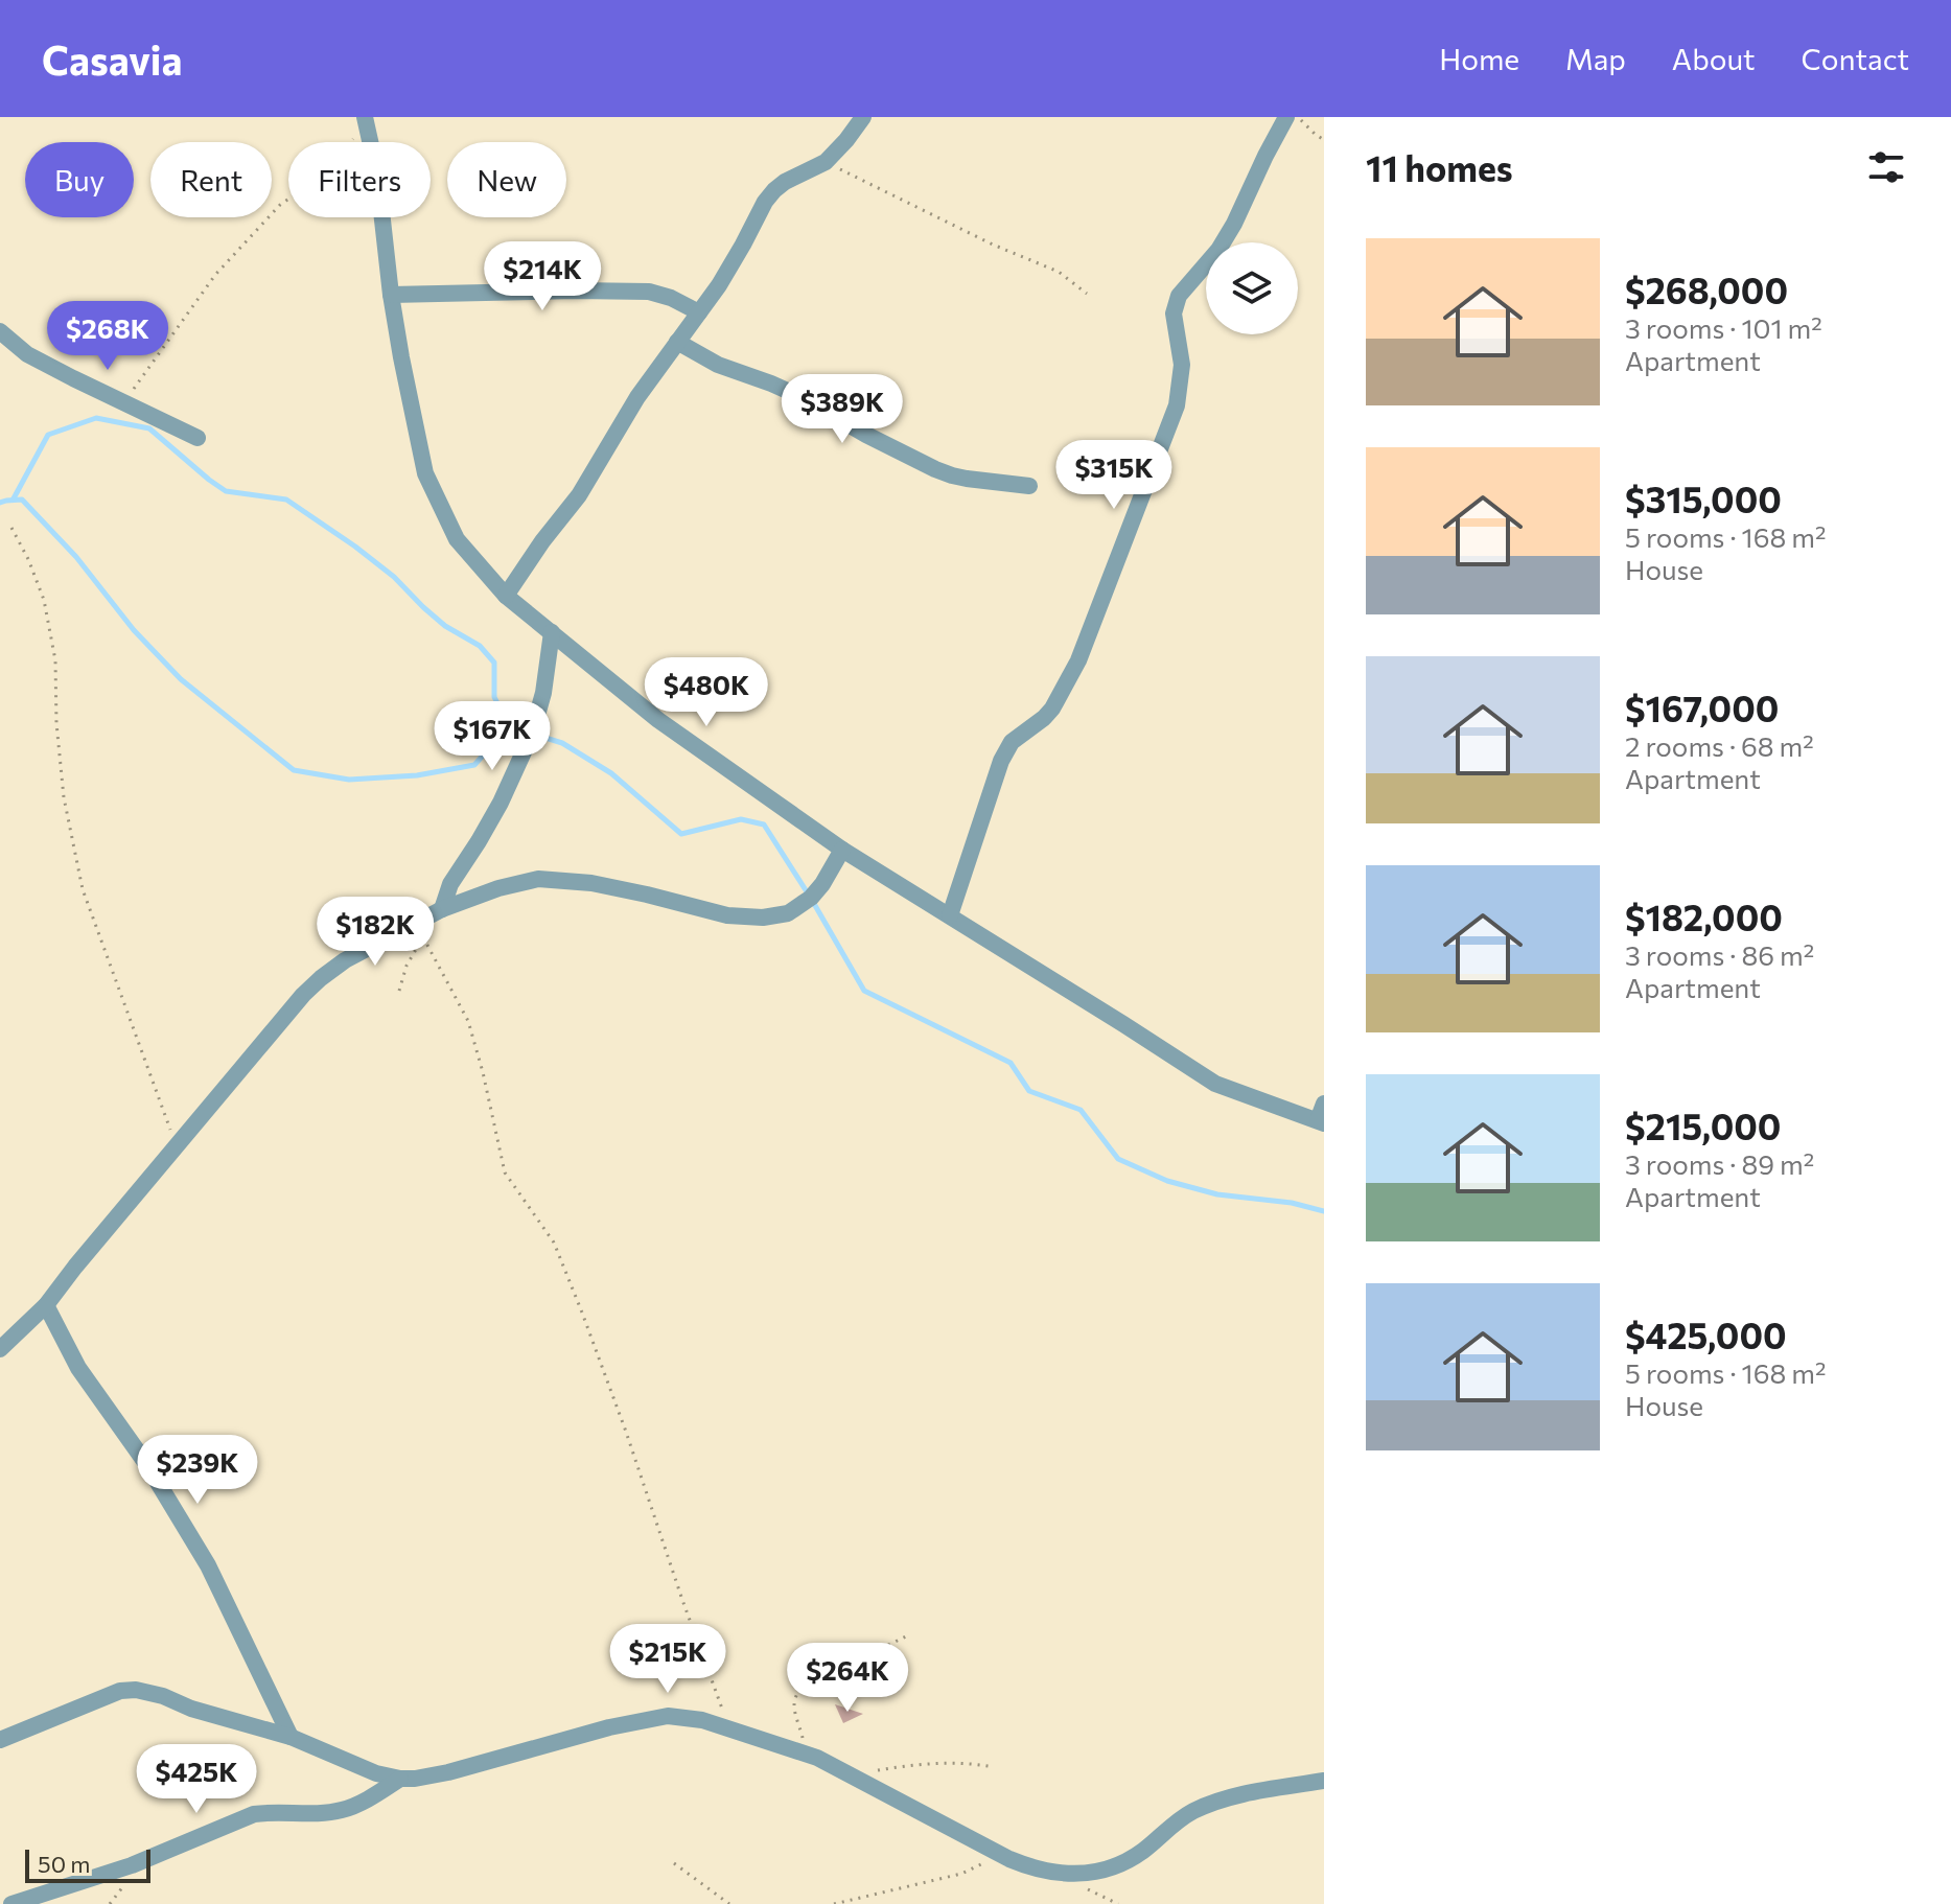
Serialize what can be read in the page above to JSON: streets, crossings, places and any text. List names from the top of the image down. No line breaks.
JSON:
{"scale_bar":"50 m","page":{"header":"Casavia","nav":["Home","Map","About","Contact"],"heading":"11 homes","chip":["Buy","Rent","Filters","New"],"list":[{"name":"$268,000","note":"3 rooms · 101 m² · Apartment"},{"name":"$315,000","note":"5 rooms · 168 m² · House"},{"name":"$167,000","note":"2 rooms · 68 m² · Apartment"},{"name":"$182,000","note":"3 rooms · 86 m² · Apartment"},{"name":"$215,000","note":"3 rooms · 89 m² · Apartment"},{"name":"$425,000","note":"5 rooms · 168 m² · House"}],"price":["$214K","$268K","$389K","$315K","$480K","$167K","$182K","$239K","$215K","$264K","$425K"],"scale":"50 m"}}
